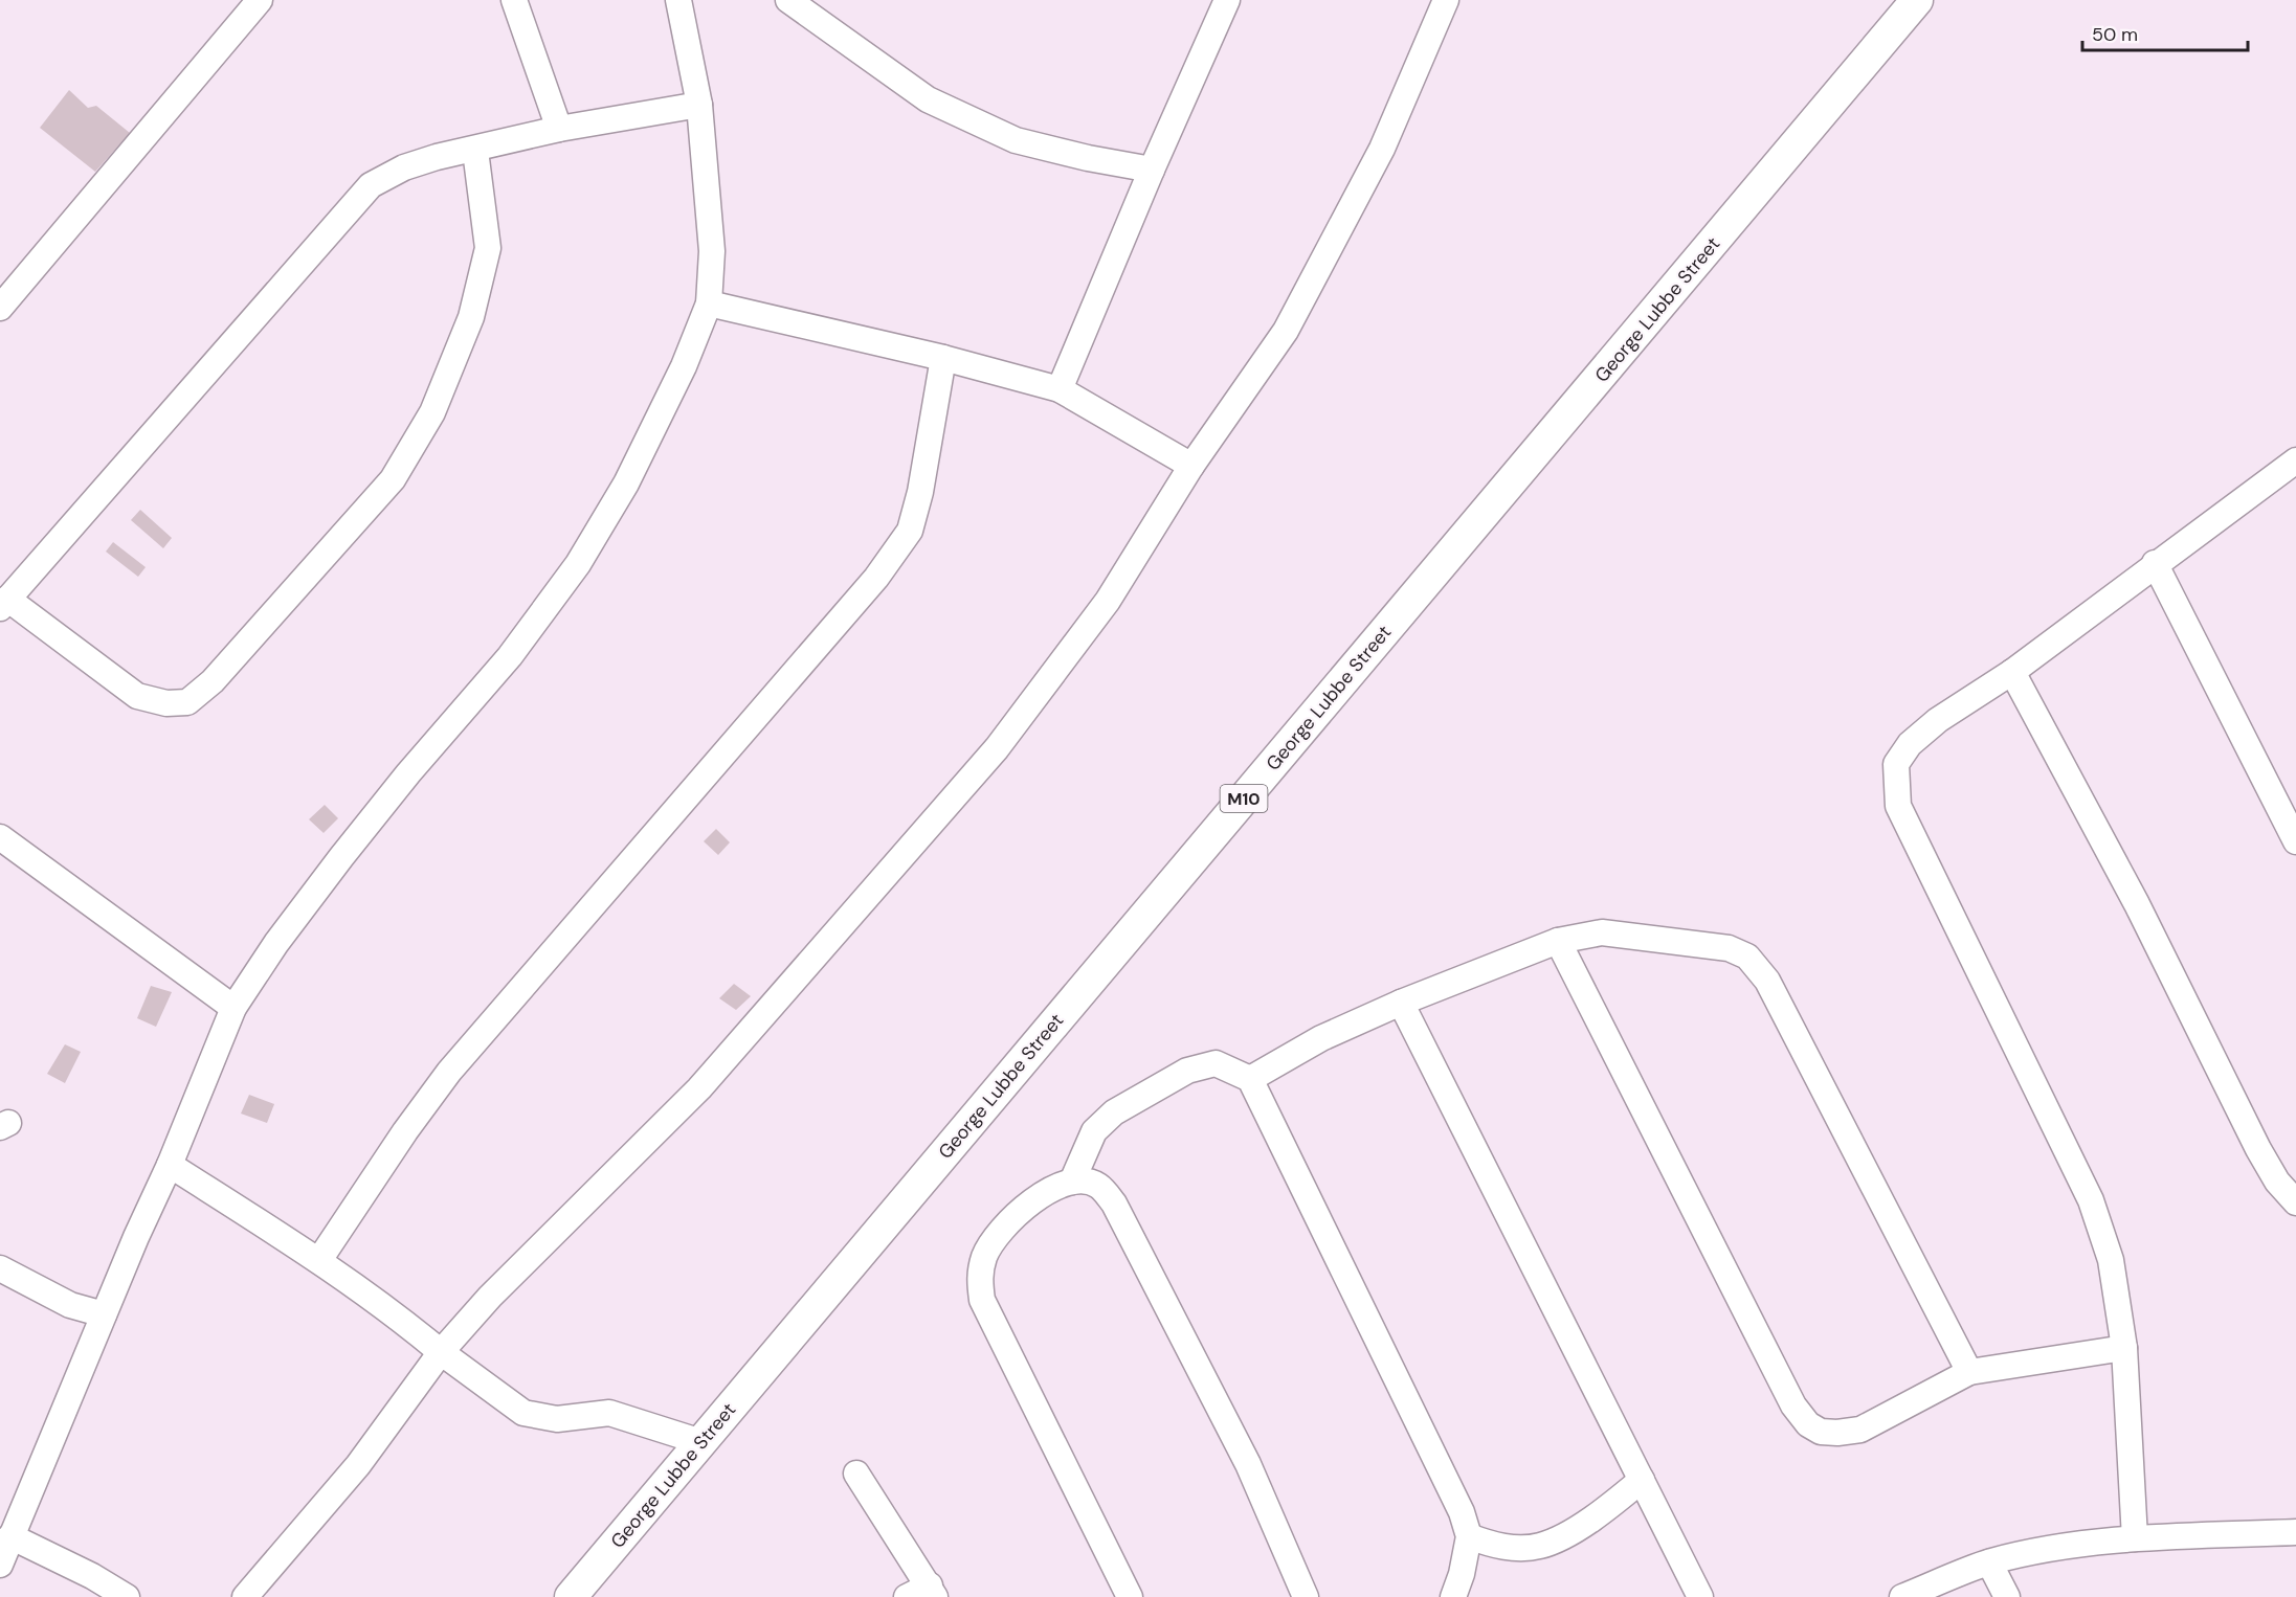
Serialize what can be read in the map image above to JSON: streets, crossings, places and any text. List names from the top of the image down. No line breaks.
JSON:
{"streets":{"main road":["George Lubbe Street","M10"]},"scale_bar":"50 m"}
